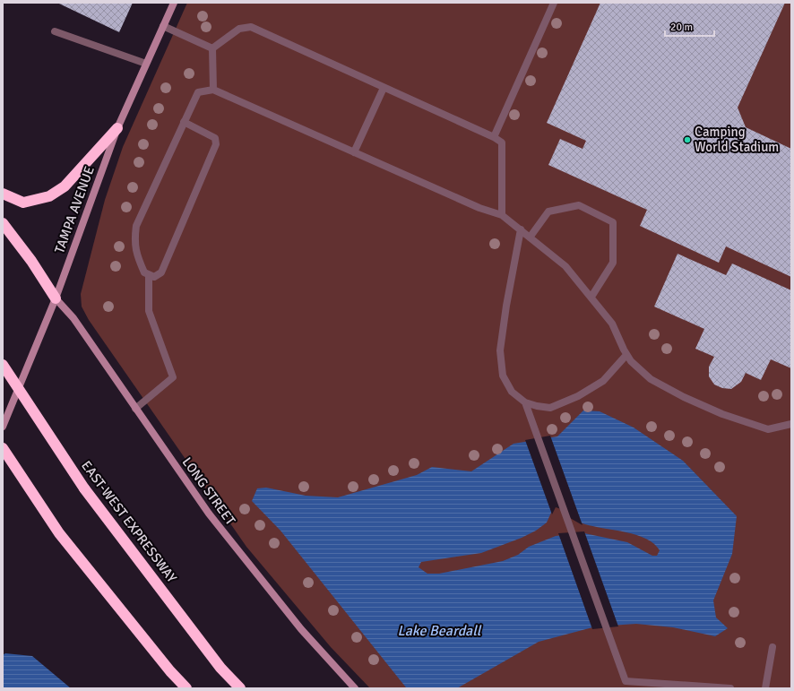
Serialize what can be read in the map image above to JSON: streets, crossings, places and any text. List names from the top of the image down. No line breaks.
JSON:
{"streets":{"highway":["EAST-WEST EXPRESSWAY"],"street":["TAMPA AVENUE","LONG STREET"]},"crossings":[["TAMPA AVENUE","LONG STREET"]],"water":["Lake Beardall"],"places":["Camping World Stadium"],"scale_bar":"20 m"}
